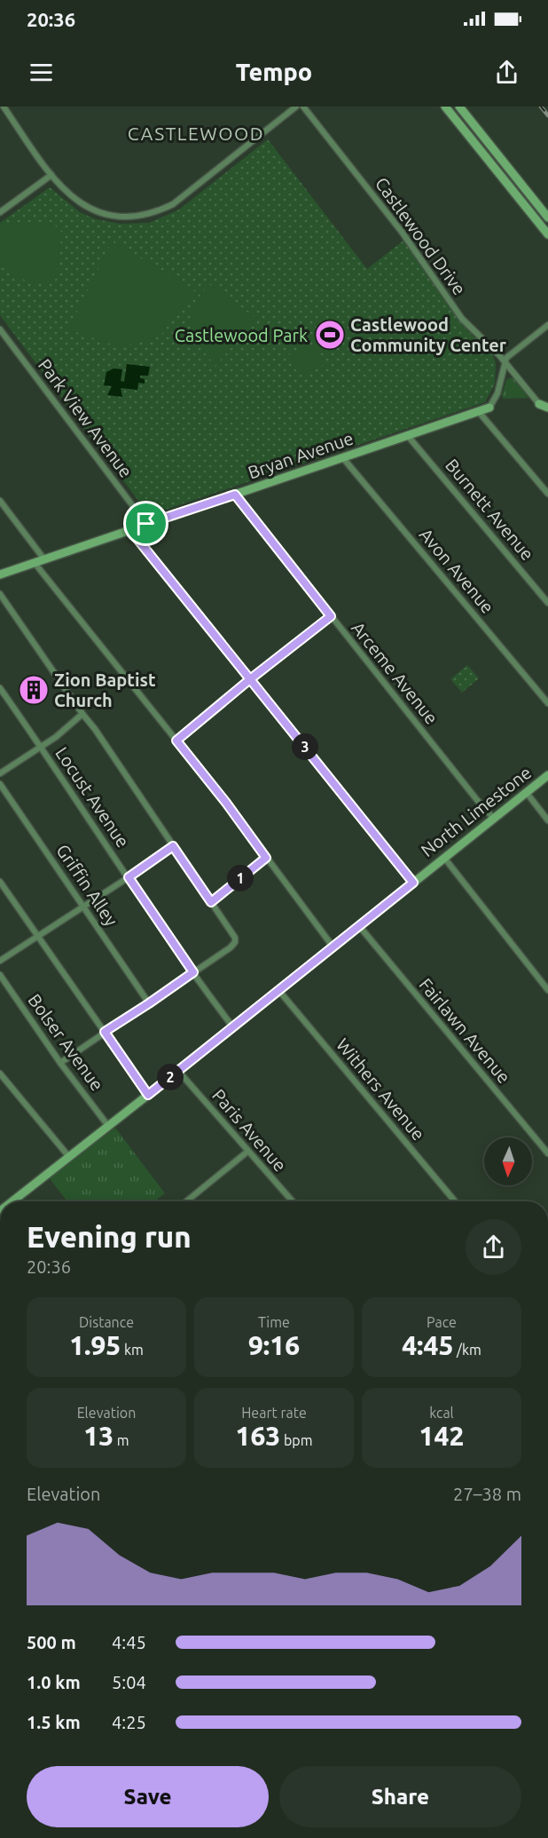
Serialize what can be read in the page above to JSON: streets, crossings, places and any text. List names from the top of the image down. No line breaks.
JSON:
{"streets":{"street":["Castlewood Drive","Park View Avenue","Bryan Avenue","Burnett Avenue","Avon Avenue","Arceme Avenue","Locust Avenue","North Limestone","Griffin Alley","Fairlawn Avenue","Bolser Avenue","Withers Avenue","Paris Avenue"]},"crossings":[["Park View Avenue","Bryan Avenue"],["Bryan Avenue","Burnett Avenue"],["Bryan Avenue","Avon Avenue"],["Bryan Avenue","Arceme Avenue"],["Arceme Avenue","North Limestone"],["Locust Avenue","North Limestone"],["North Limestone","Fairlawn Avenue"],["North Limestone","Bolser Avenue"],["North Limestone","Withers Avenue"],["North Limestone","Paris Avenue"]],"districts":["CASTLEWOOD"],"parks":["Castlewood Park"],"places":{"sports":["Castlewood Community Center"],"building":["Zion Baptist Church"]},"north":"bottom","page":{"status":"20:36","header":"Tempo","pins":["3","1","2"],"heading":["Evening run","20:36"],"stats":[["Distance","1.95 km"],["Time","9:16"],["Pace","4:45 /km"],["Elevation","13 m"],["Heart rate","163 bpm"],["kcal","142"]],"chart":["Elevation","27–38 m"],"list":[{"name":"500 m","note":"4:45"},{"name":"1.0 km","note":"5:04"},{"name":"1.5 km","note":"4:25"}],"buttons":["Save","Share"]}}
